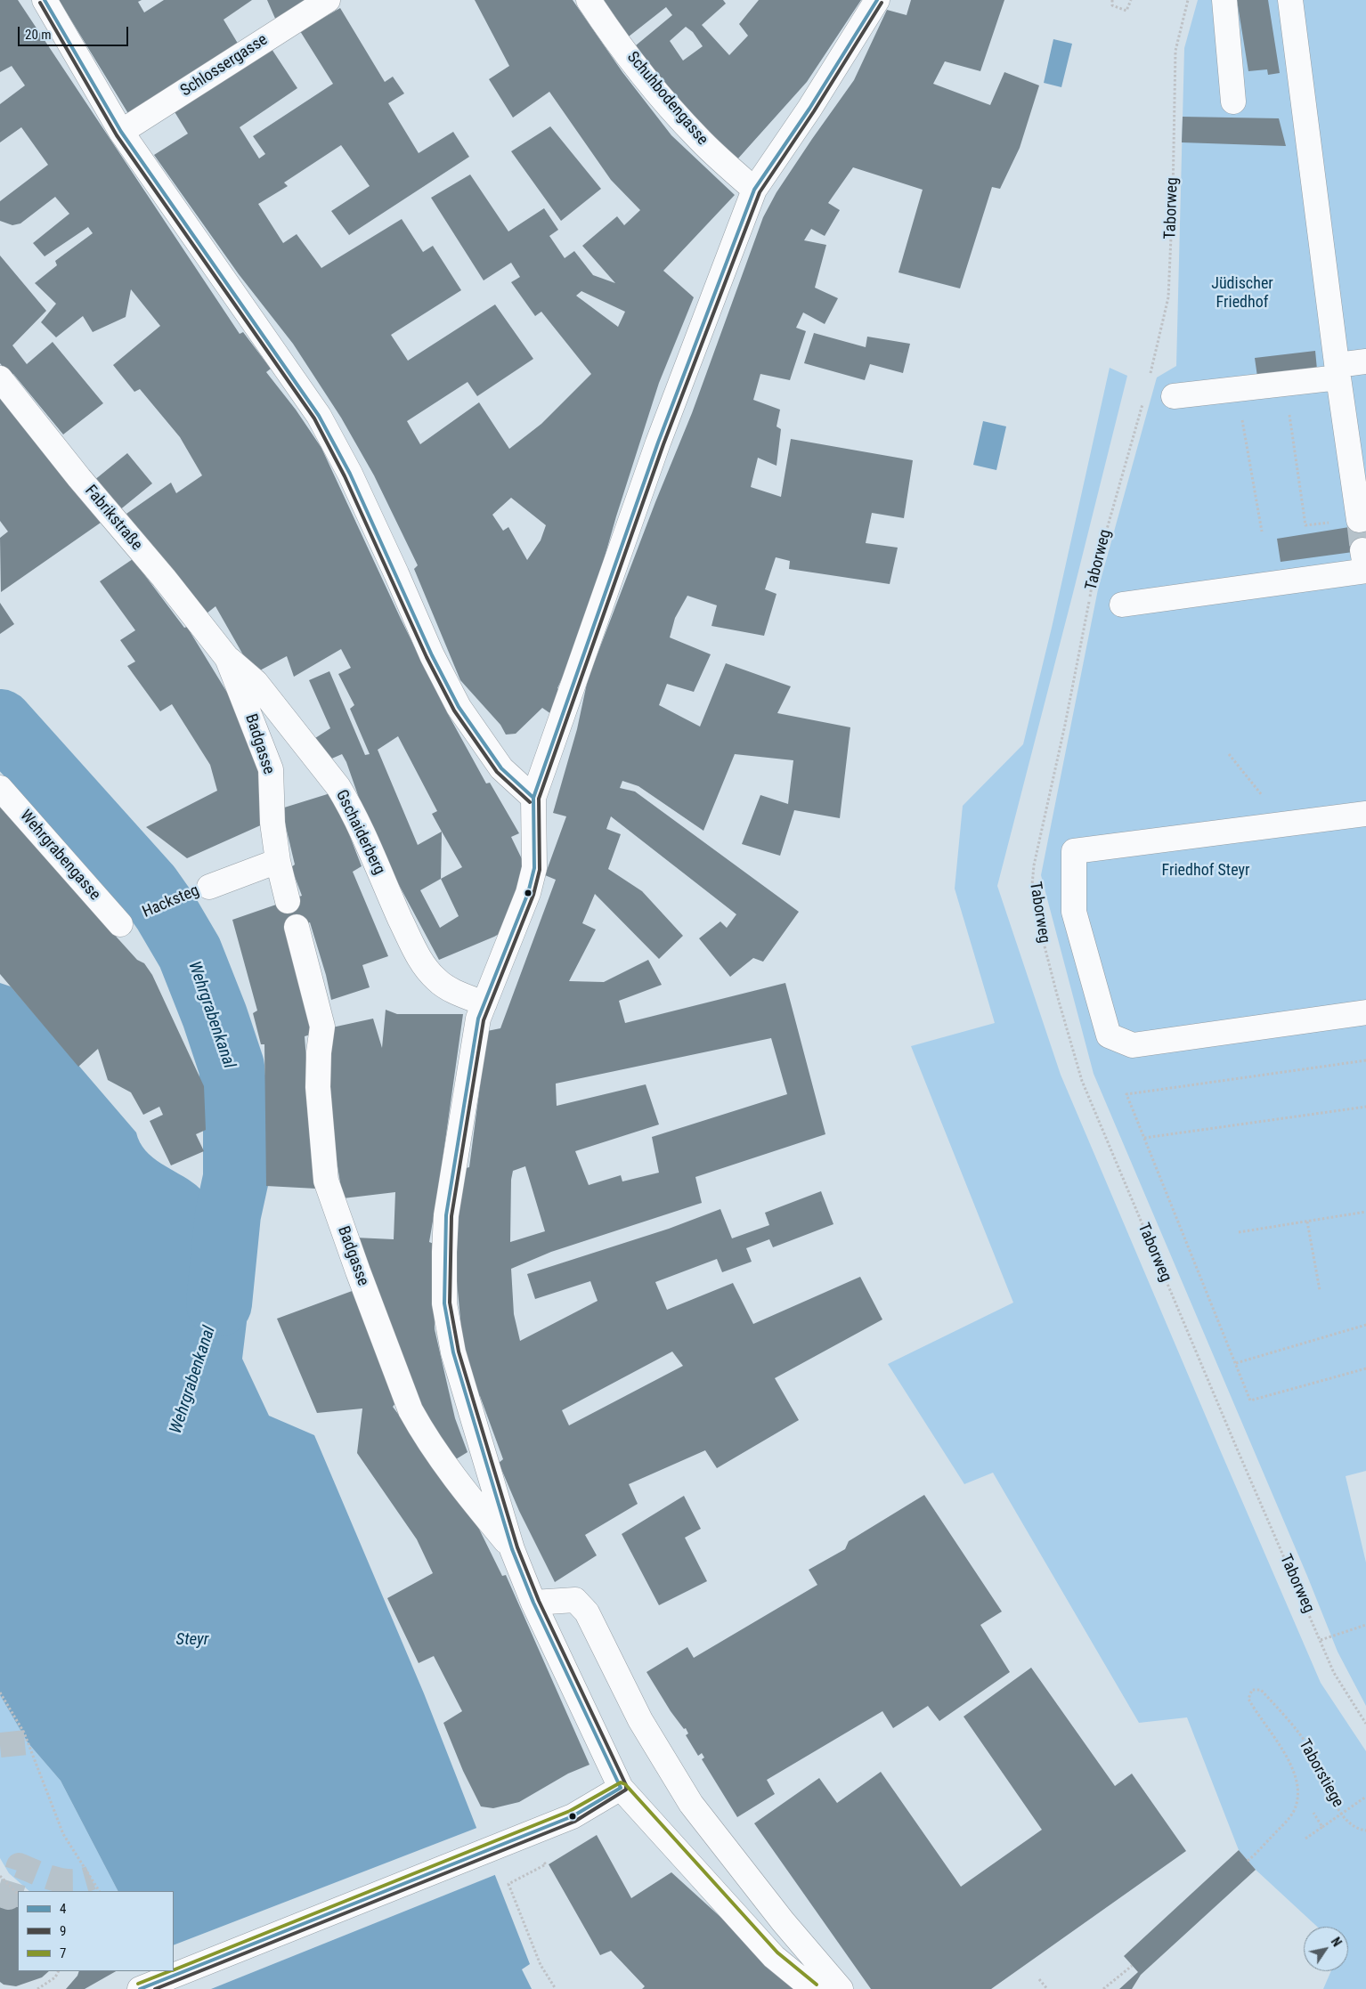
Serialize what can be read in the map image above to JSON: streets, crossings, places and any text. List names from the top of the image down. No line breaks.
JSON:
{"streets":{"street":["Schlossergasse","Schuhbodengasse","Fabrikstraße","Badgasse","Gschaiderberg","Wehrgrabengasse"],"path":["Taborweg","Hacksteg","Taborstiege"]},"crossings":[["Fabrikstraße","Badgasse"],["Fabrikstraße","Gschaiderberg"],["Badgasse","Gschaiderberg"],["Wehrgrabengasse","Hacksteg"]],"water":["Wehrgrabenkanal","Steyr"],"parks":["Jüdischer Friedhof","Friedhof Steyr"],"lines":["transit line 4","transit line 9","transit line 7"],"legend":["4","9","7"],"scale_bar":"20 m","north":"top right"}
